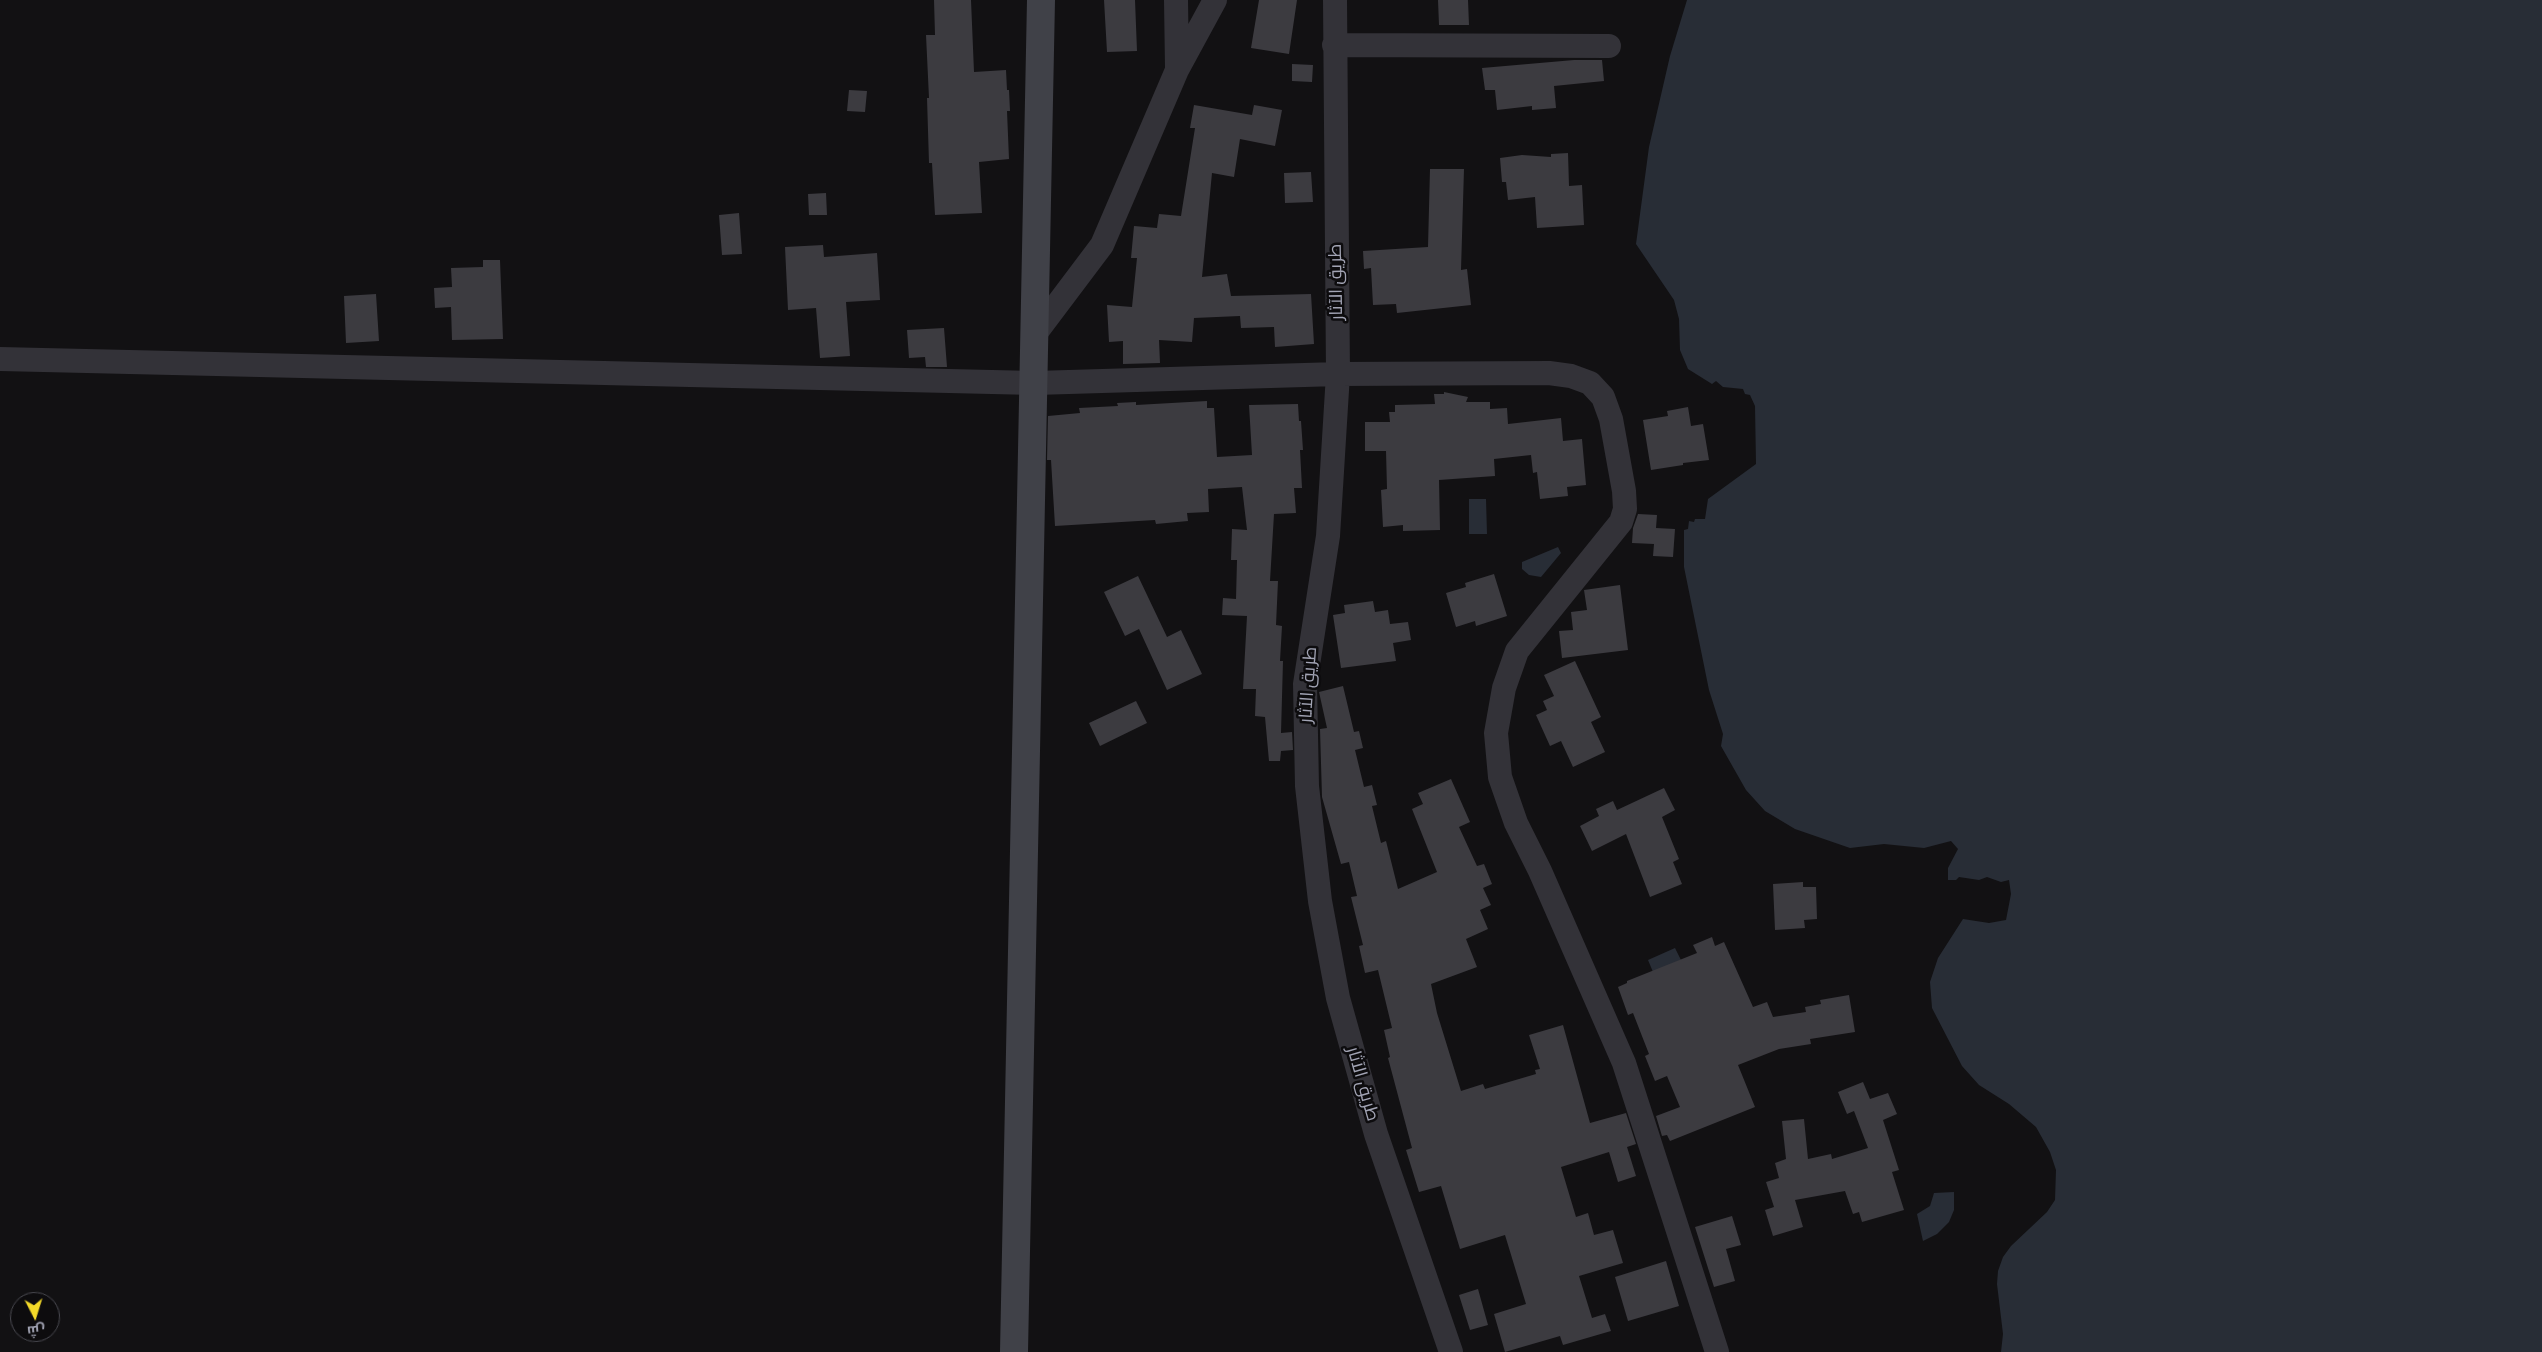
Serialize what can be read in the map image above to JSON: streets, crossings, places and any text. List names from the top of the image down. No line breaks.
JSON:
{"streets":{"street":["طريق الآثار"]},"north":"bottom"}
